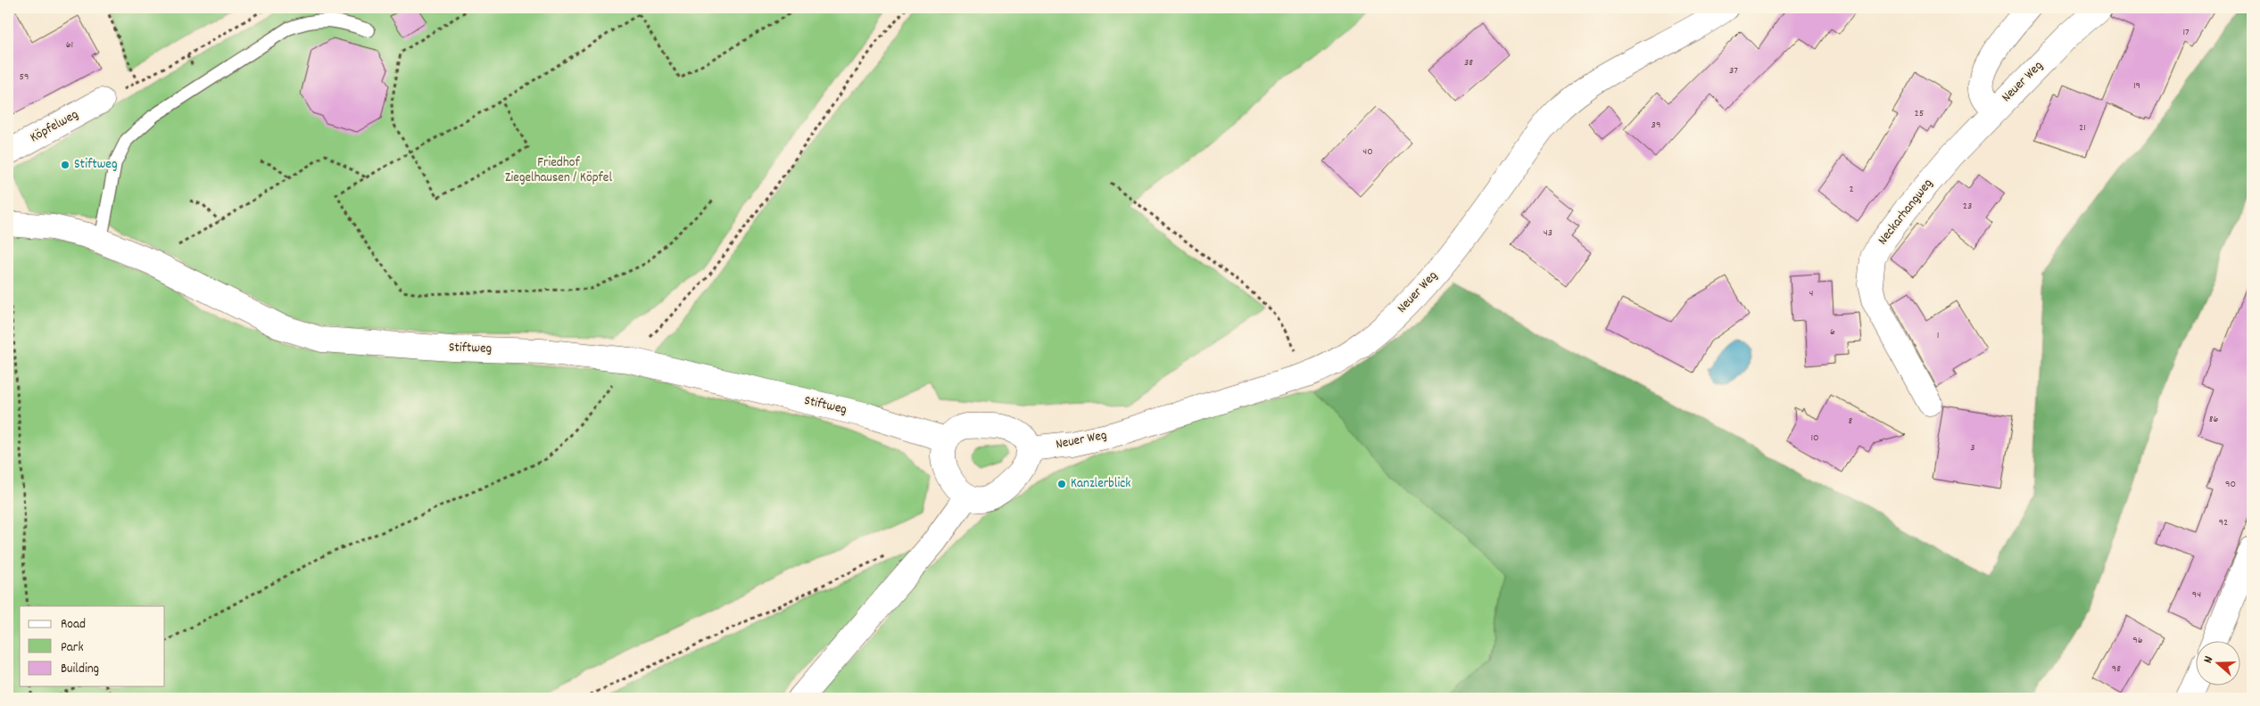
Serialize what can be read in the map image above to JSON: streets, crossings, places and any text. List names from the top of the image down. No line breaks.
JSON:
{"streets":{"street":["Neuer Weg","Köpfelweg","Neckarhangweg","Stiftweg"]},"crossings":[["Neuer Weg","Neckarhangweg"],["Neuer Weg","Stiftweg"]],"parks":["Friedhof Ziegelhausen / Köpfel"],"places":["Stiftweg","Kanzlerblick"],"house_numbers":["17","61","38","37","59","19","25","39","21","40","2","23","43","4","6","1","86","8","10","3","90","92","94","96","98"],"legend":["Road","Park","Building"],"north":"left"}
